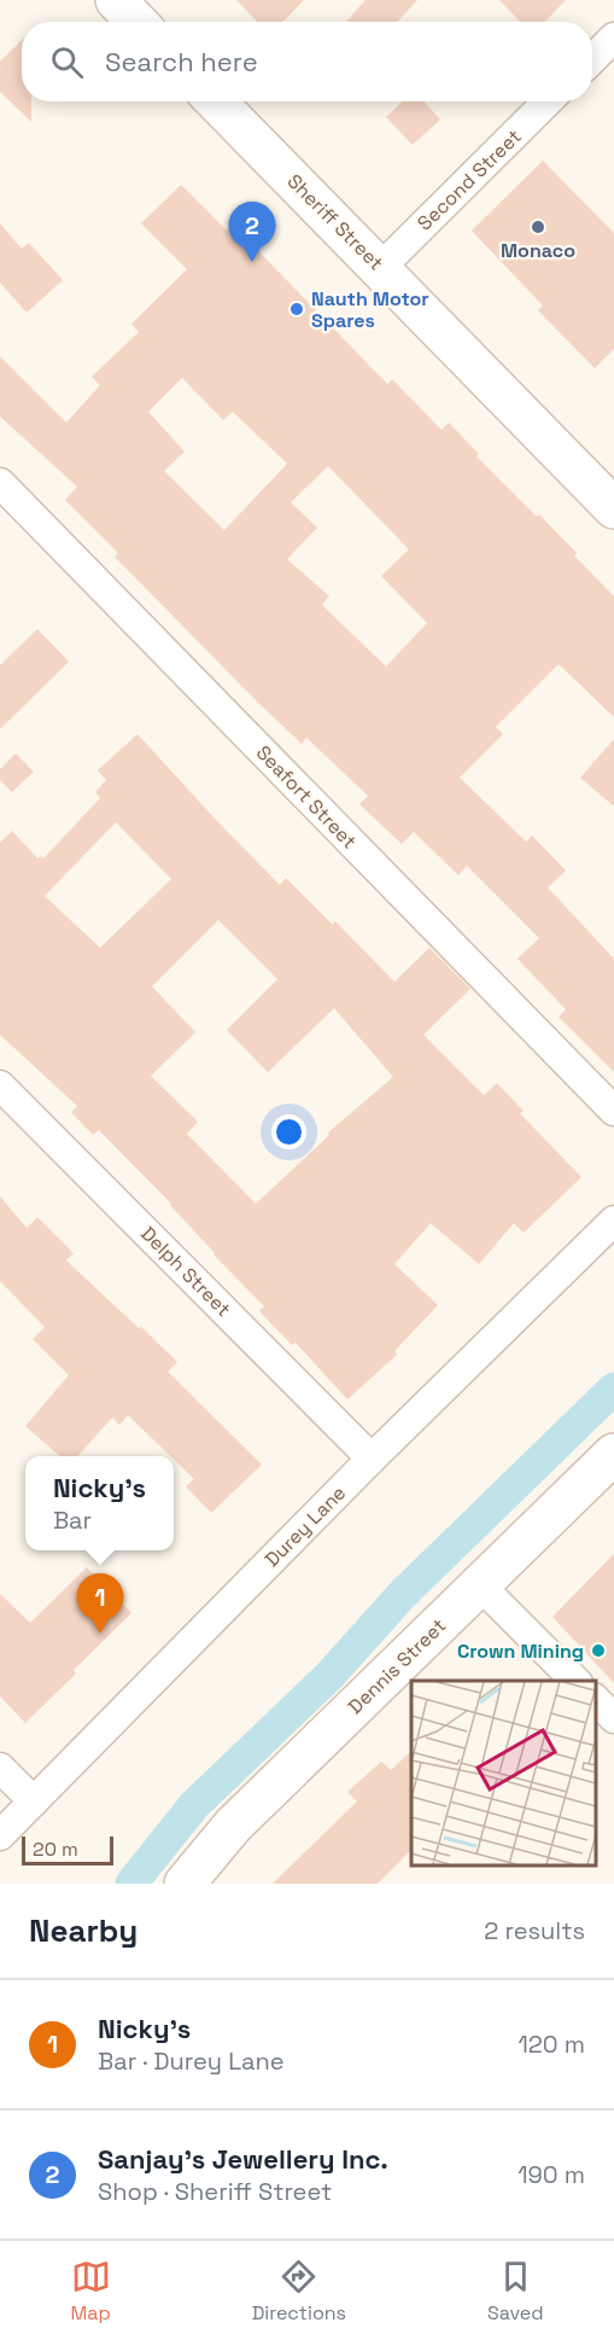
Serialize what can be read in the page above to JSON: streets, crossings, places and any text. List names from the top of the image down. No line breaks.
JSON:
{"streets":{"main road":["Sheriff Street","Dennis Street"],"street":["Second Street","Seafort Street","Delph Street","Durey Lane"]},"crossings":[["Second Street","Sheriff Street"],["Delph Street","Durey Lane"]],"places":["Monaco","Nauth Motor Spares","Crown Mining"],"scale_bar":"20 m","page":{"search":"Search here","pins":["2","1"],"popup":["Nicky's","Bar"],"scale":"20 m","heading":["Nearby","2 results"],"list":[{"mark":"1","name":"Nicky's","note":"Bar · Durey Lane","value":"120 m"},{"mark":"2","name":"Sanjay's Jewellery Inc.","note":"Shop · Sheriff Street","value":"190 m"}],"nav":["Map","Directions","Saved"]}}
